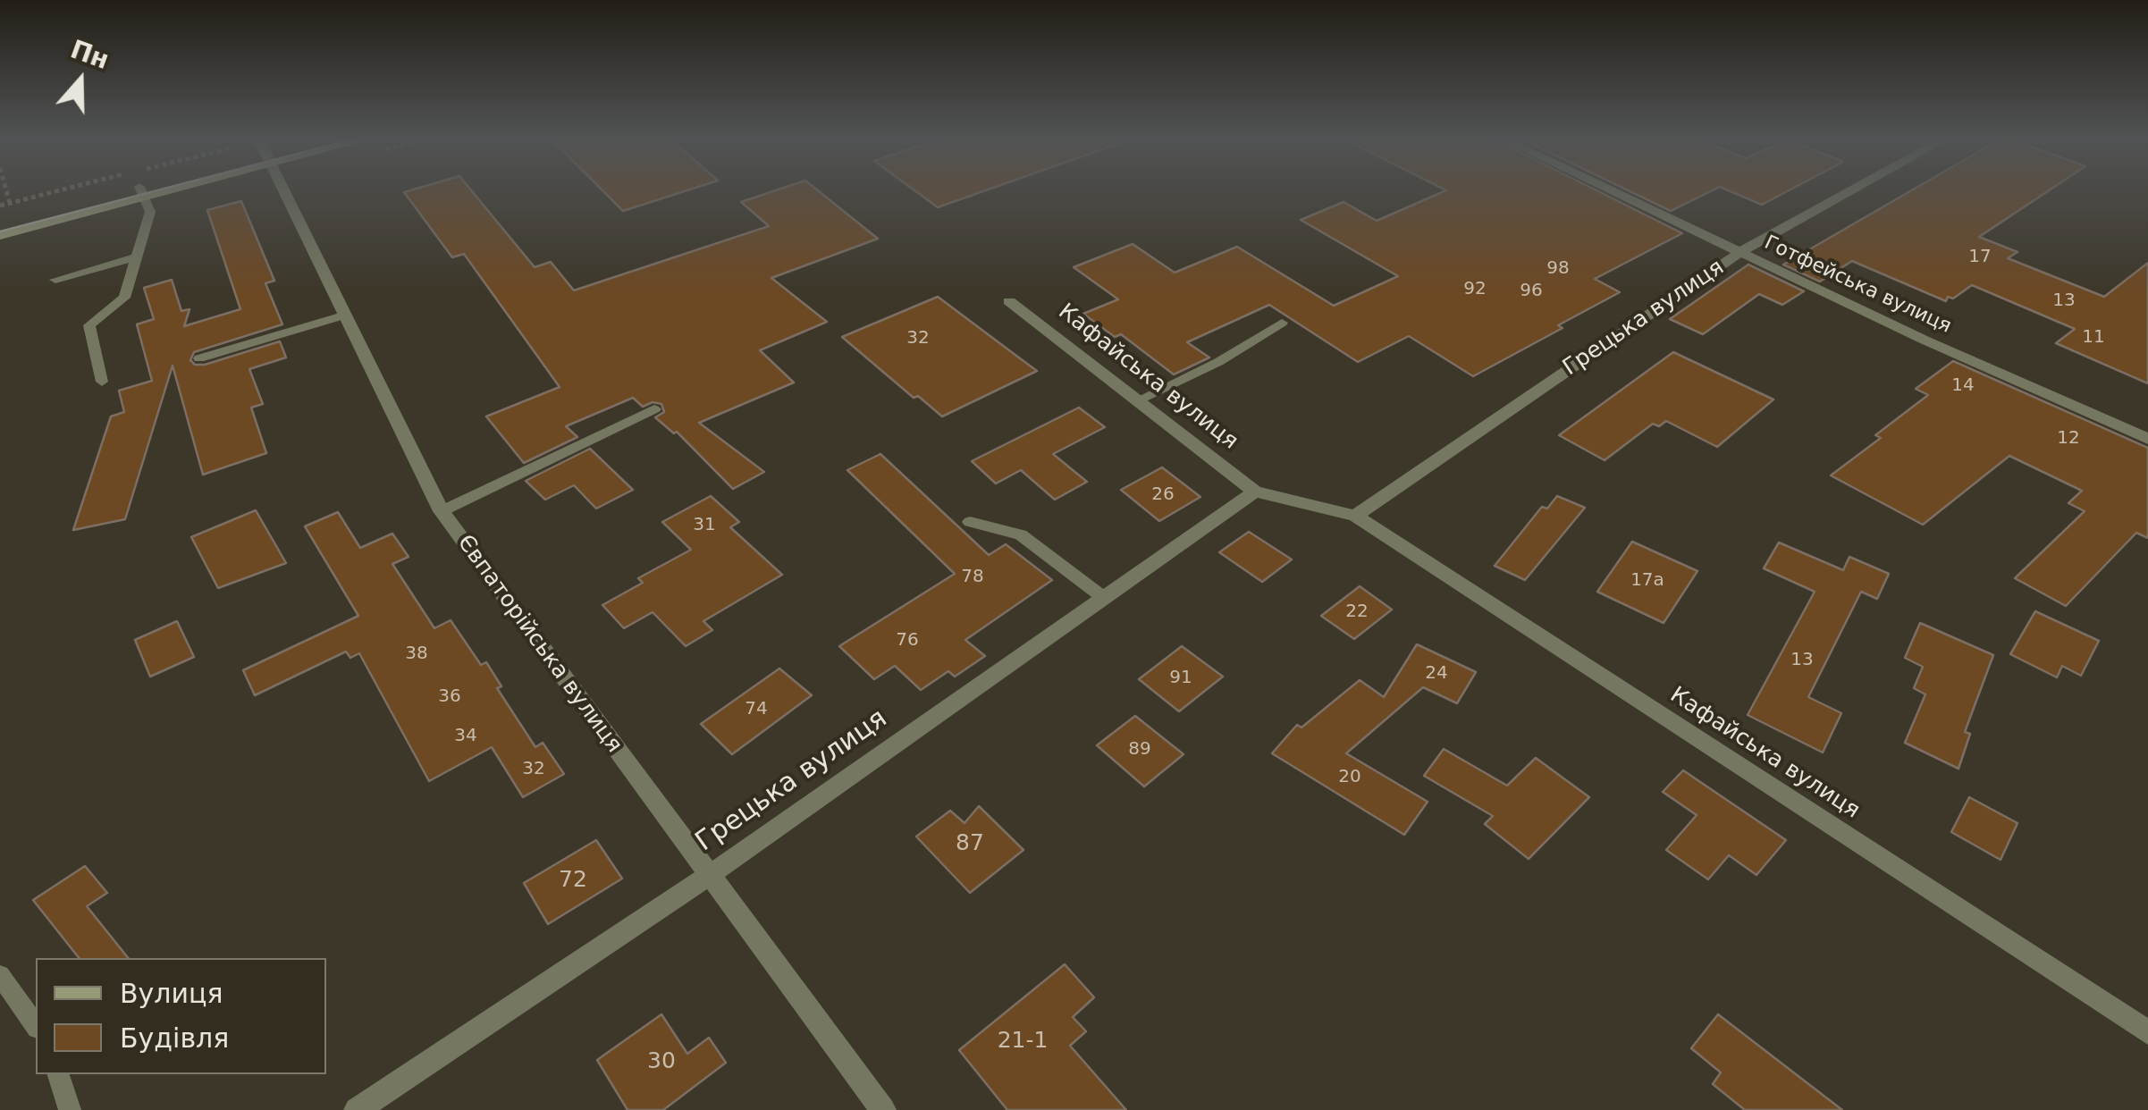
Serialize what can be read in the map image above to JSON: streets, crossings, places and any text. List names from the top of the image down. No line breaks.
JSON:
{"streets":{"street":["Готфейська вулиця","Грецька вулиця","Кафайська вулиця","Євпаторійська вулиця"]},"crossings":[["Готфейська вулиця","Грецька вулиця"],["Грецька вулиця","Кафайська вулиця"],["Грецька вулиця","Євпаторійська вулиця"]],"house_numbers":["17","98","92","96","13","11","32","14","12","26","31","78","17а","22","76","38","13","24","91","36","74","34","89","32","20","87","72","21-1","30"],"legend":["Вулиця","Будівля"],"north":"top"}
